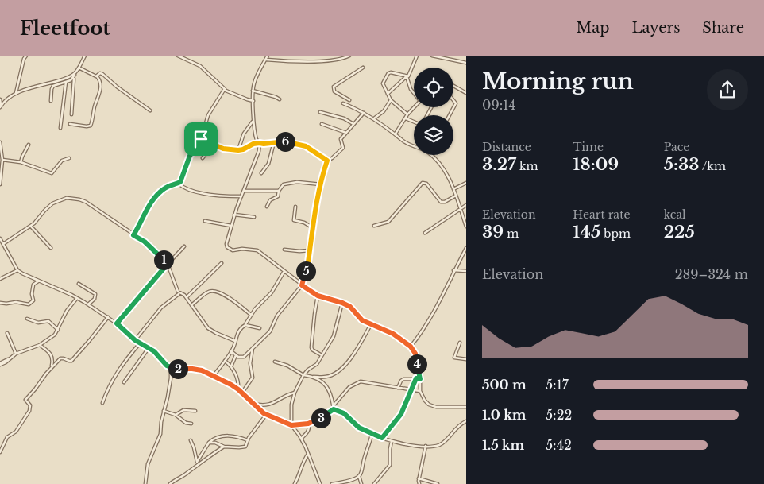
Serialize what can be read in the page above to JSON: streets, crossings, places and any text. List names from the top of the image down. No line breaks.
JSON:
{"page":{"header":"Fleetfoot","nav":["Map","Layers","Share"],"heading":["Morning run","09:14"],"stats":[["Distance","3.27 km"],["Time","18:09"],["Pace","5:33 /km"],["Elevation","39 m"],["Heart rate","145 bpm"],["kcal","225"]],"pins":["6","1","5","4","2","3"],"chart":["Elevation","289–324 m"],"list":[{"name":"500 m","note":"5:17"},{"name":"1.0 km","note":"5:22"},{"name":"1.5 km","note":"5:42"}]}}
